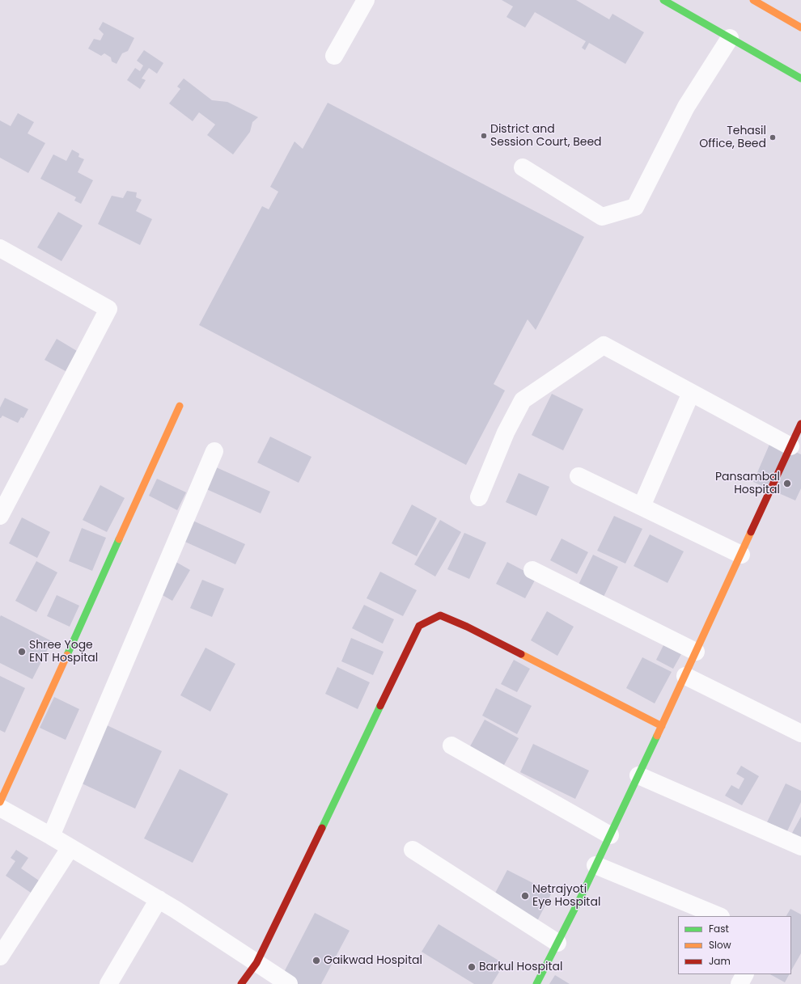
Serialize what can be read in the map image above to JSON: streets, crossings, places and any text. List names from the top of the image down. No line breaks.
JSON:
{"places":["District and Session Court, Beed","Tehasil Office, Beed","Pansambal Hospital","Shree Yoge ENT Hospital","Netrajyoti Eye Hospital","Gaikwad Hospital","Barkul Hospital"],"legend":["Fast","Slow","Jam"]}
